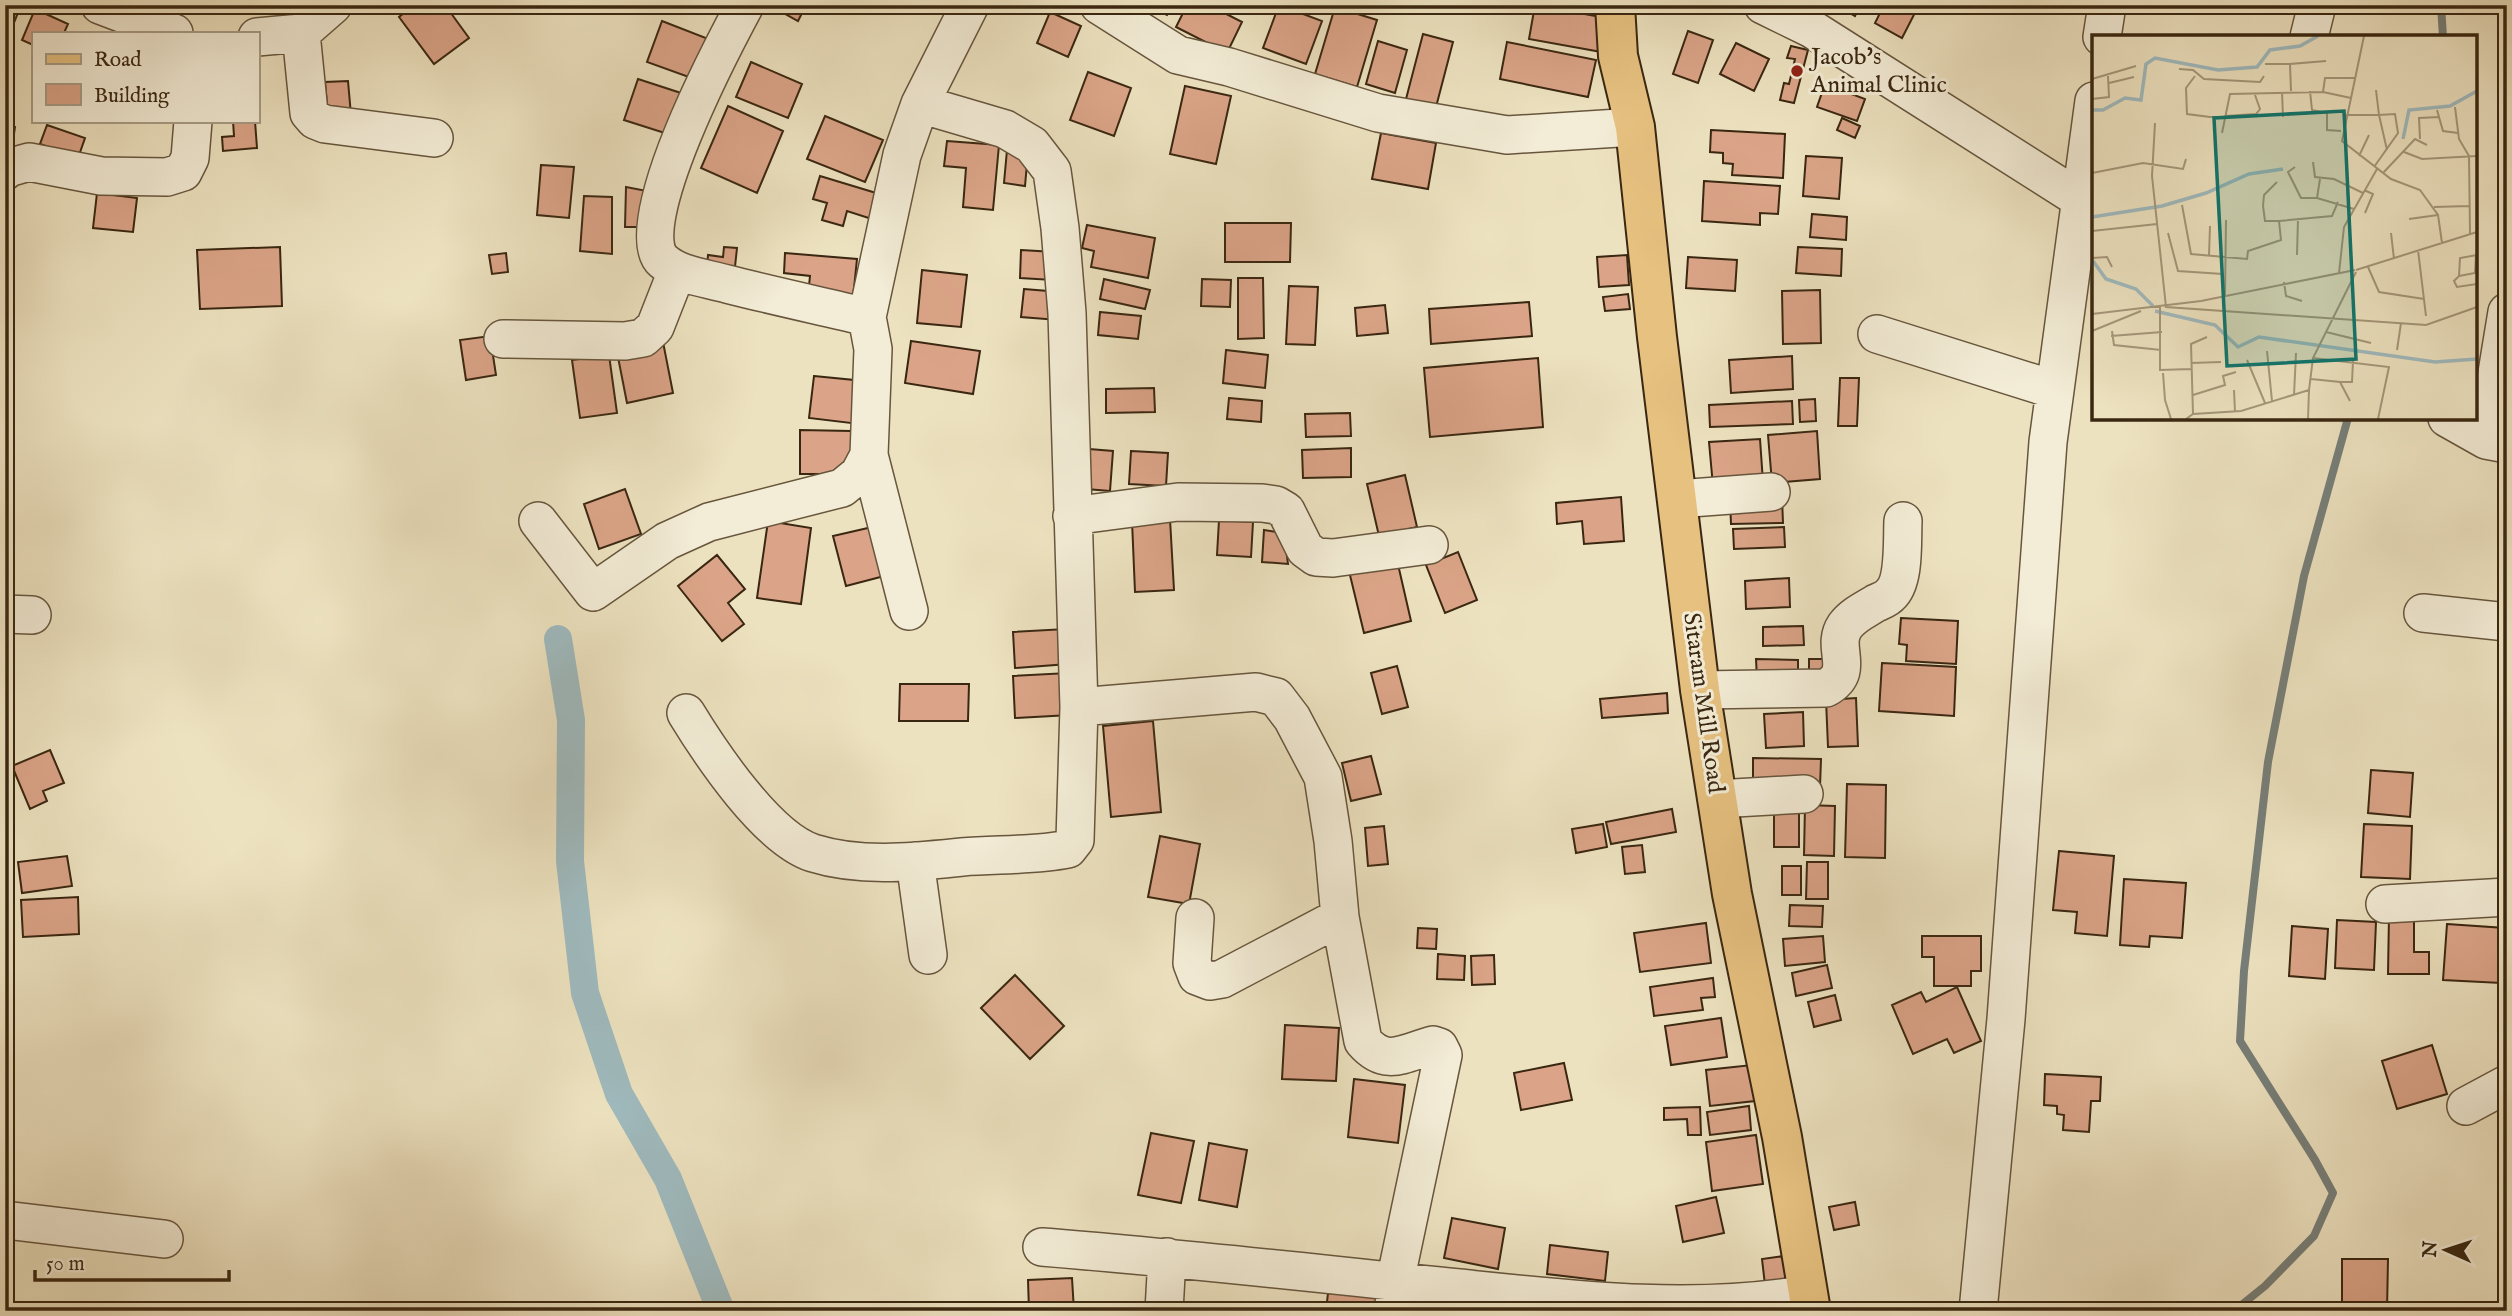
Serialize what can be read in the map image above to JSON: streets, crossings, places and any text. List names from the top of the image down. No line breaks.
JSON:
{"streets":{"main road":["Sitaram Mill Road"]},"places":["Jacob's Animal Clinic"],"legend":["Road","Building"],"scale_bar":"50 m","north":"left"}
